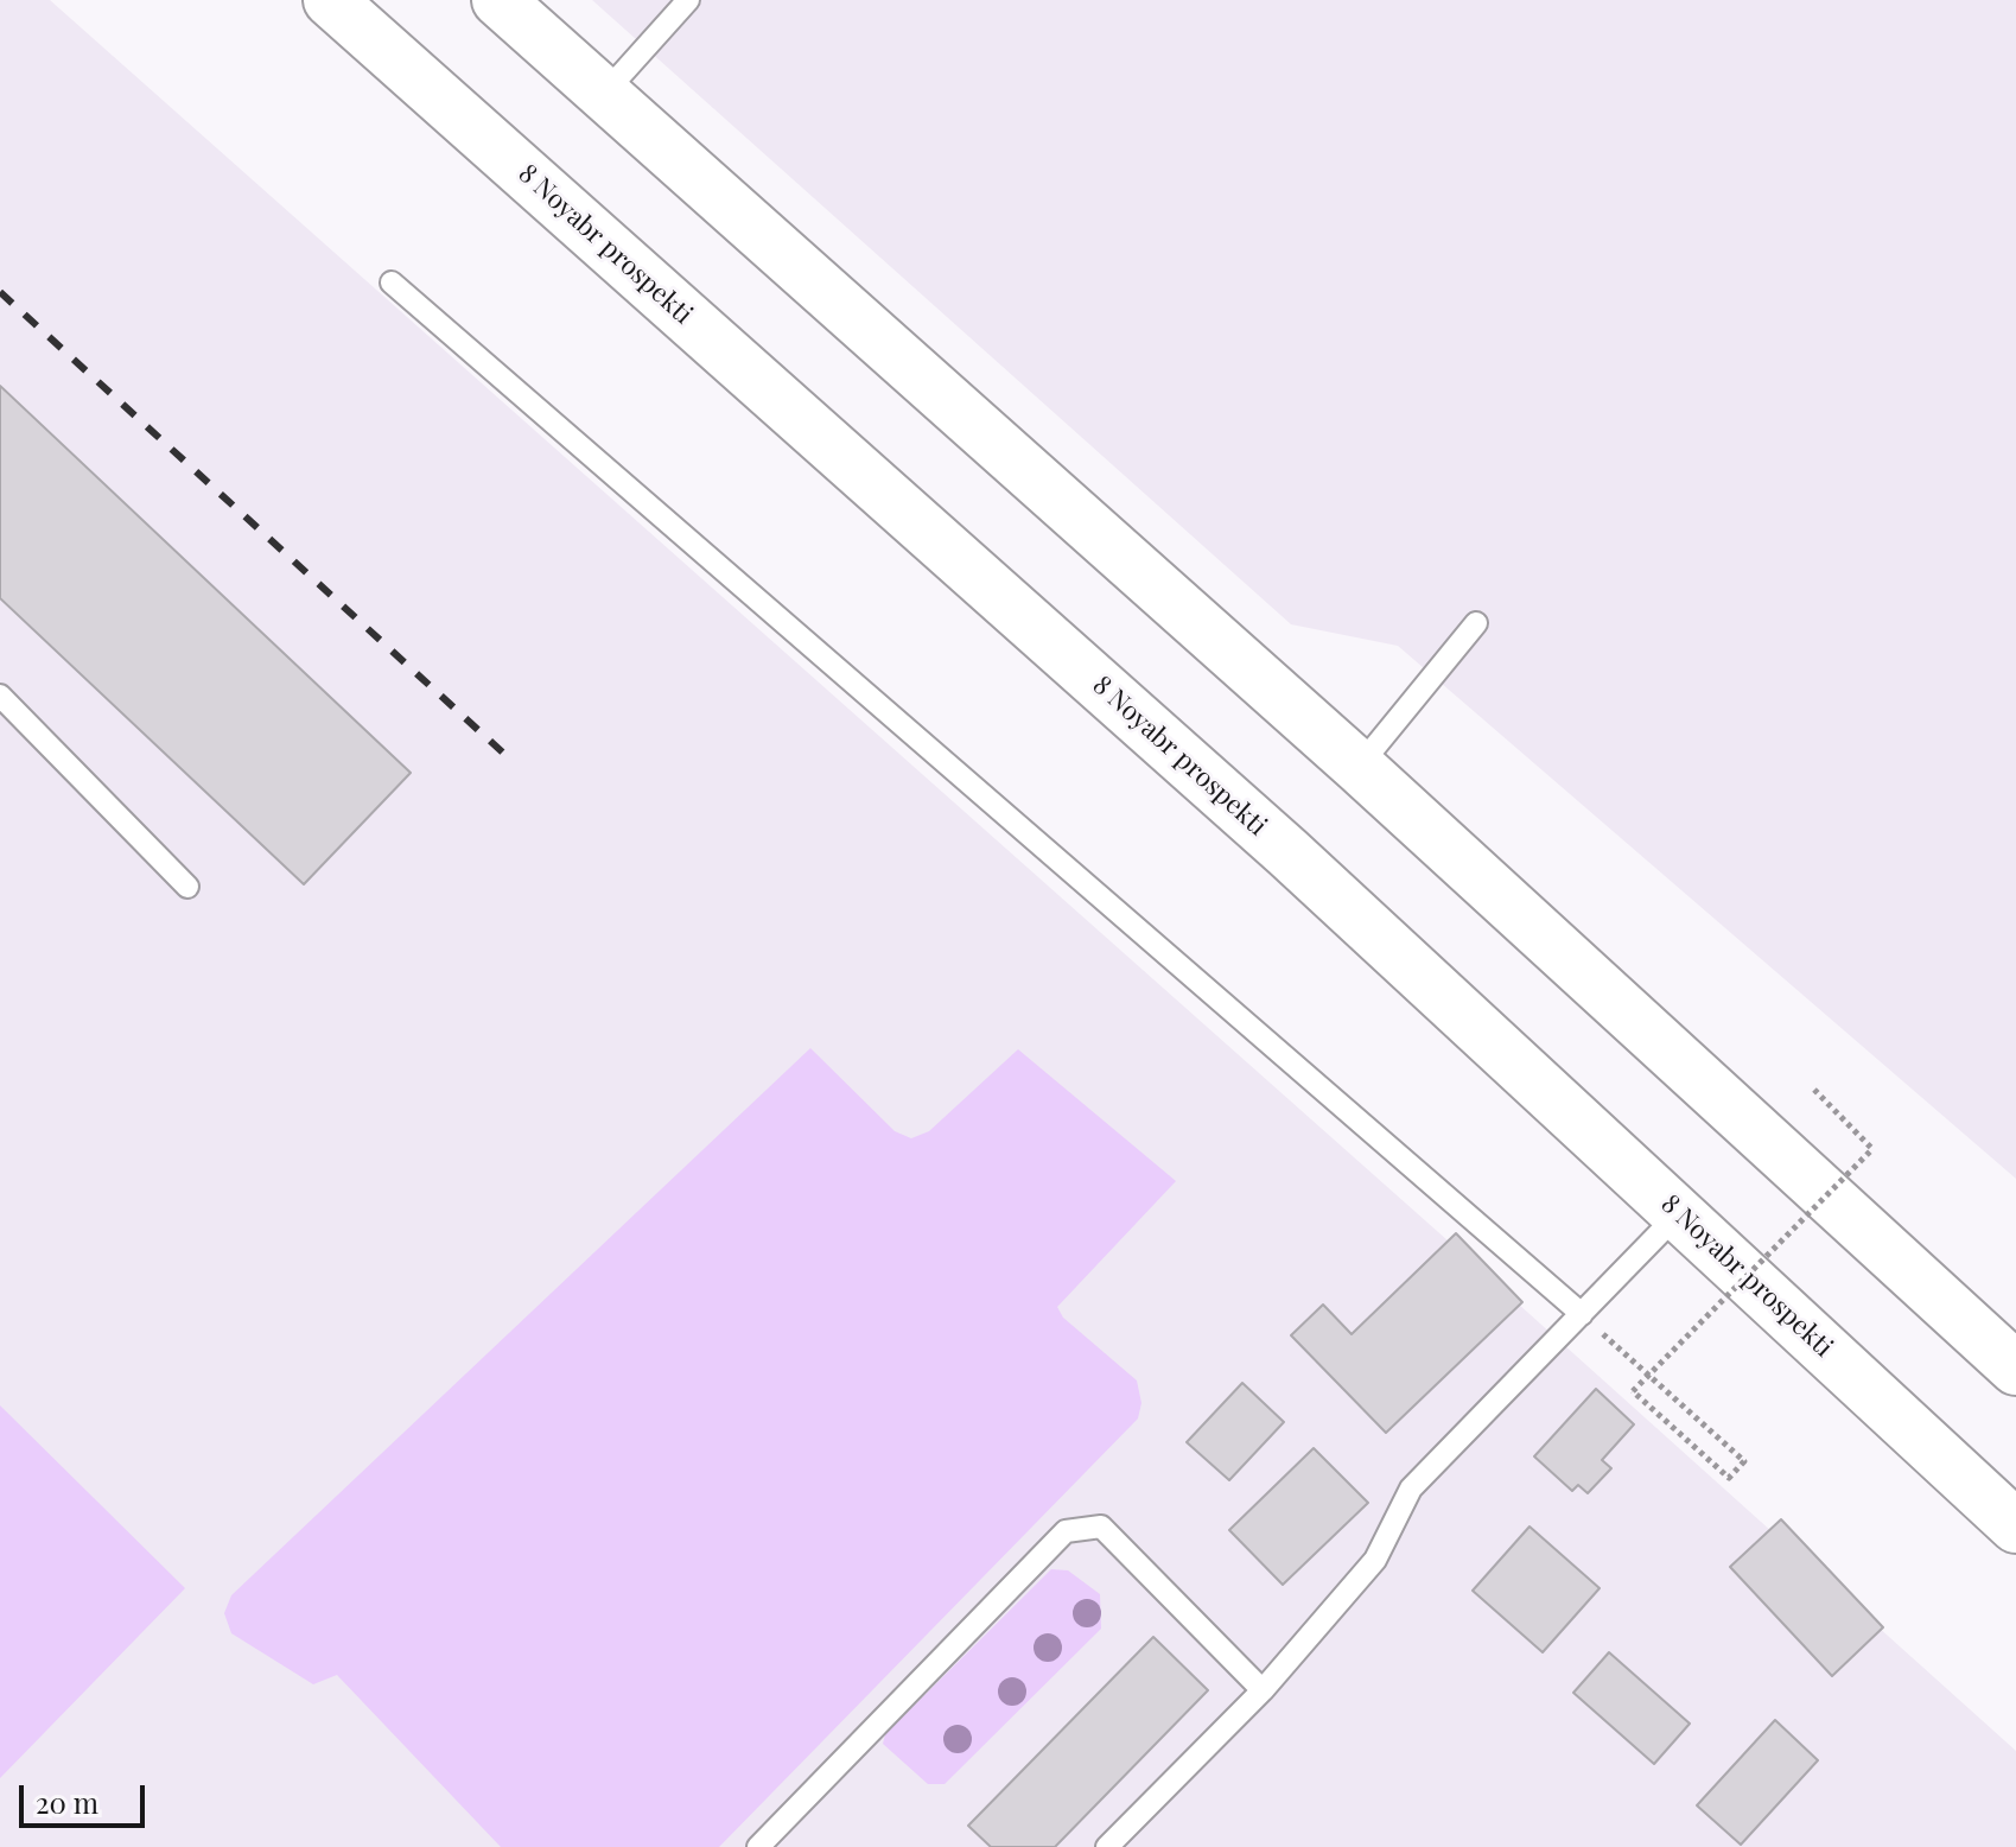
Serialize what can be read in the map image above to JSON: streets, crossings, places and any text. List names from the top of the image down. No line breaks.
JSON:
{"streets":{"highway":["8 Noyabr prospekti"]},"scale_bar":"20 m"}
